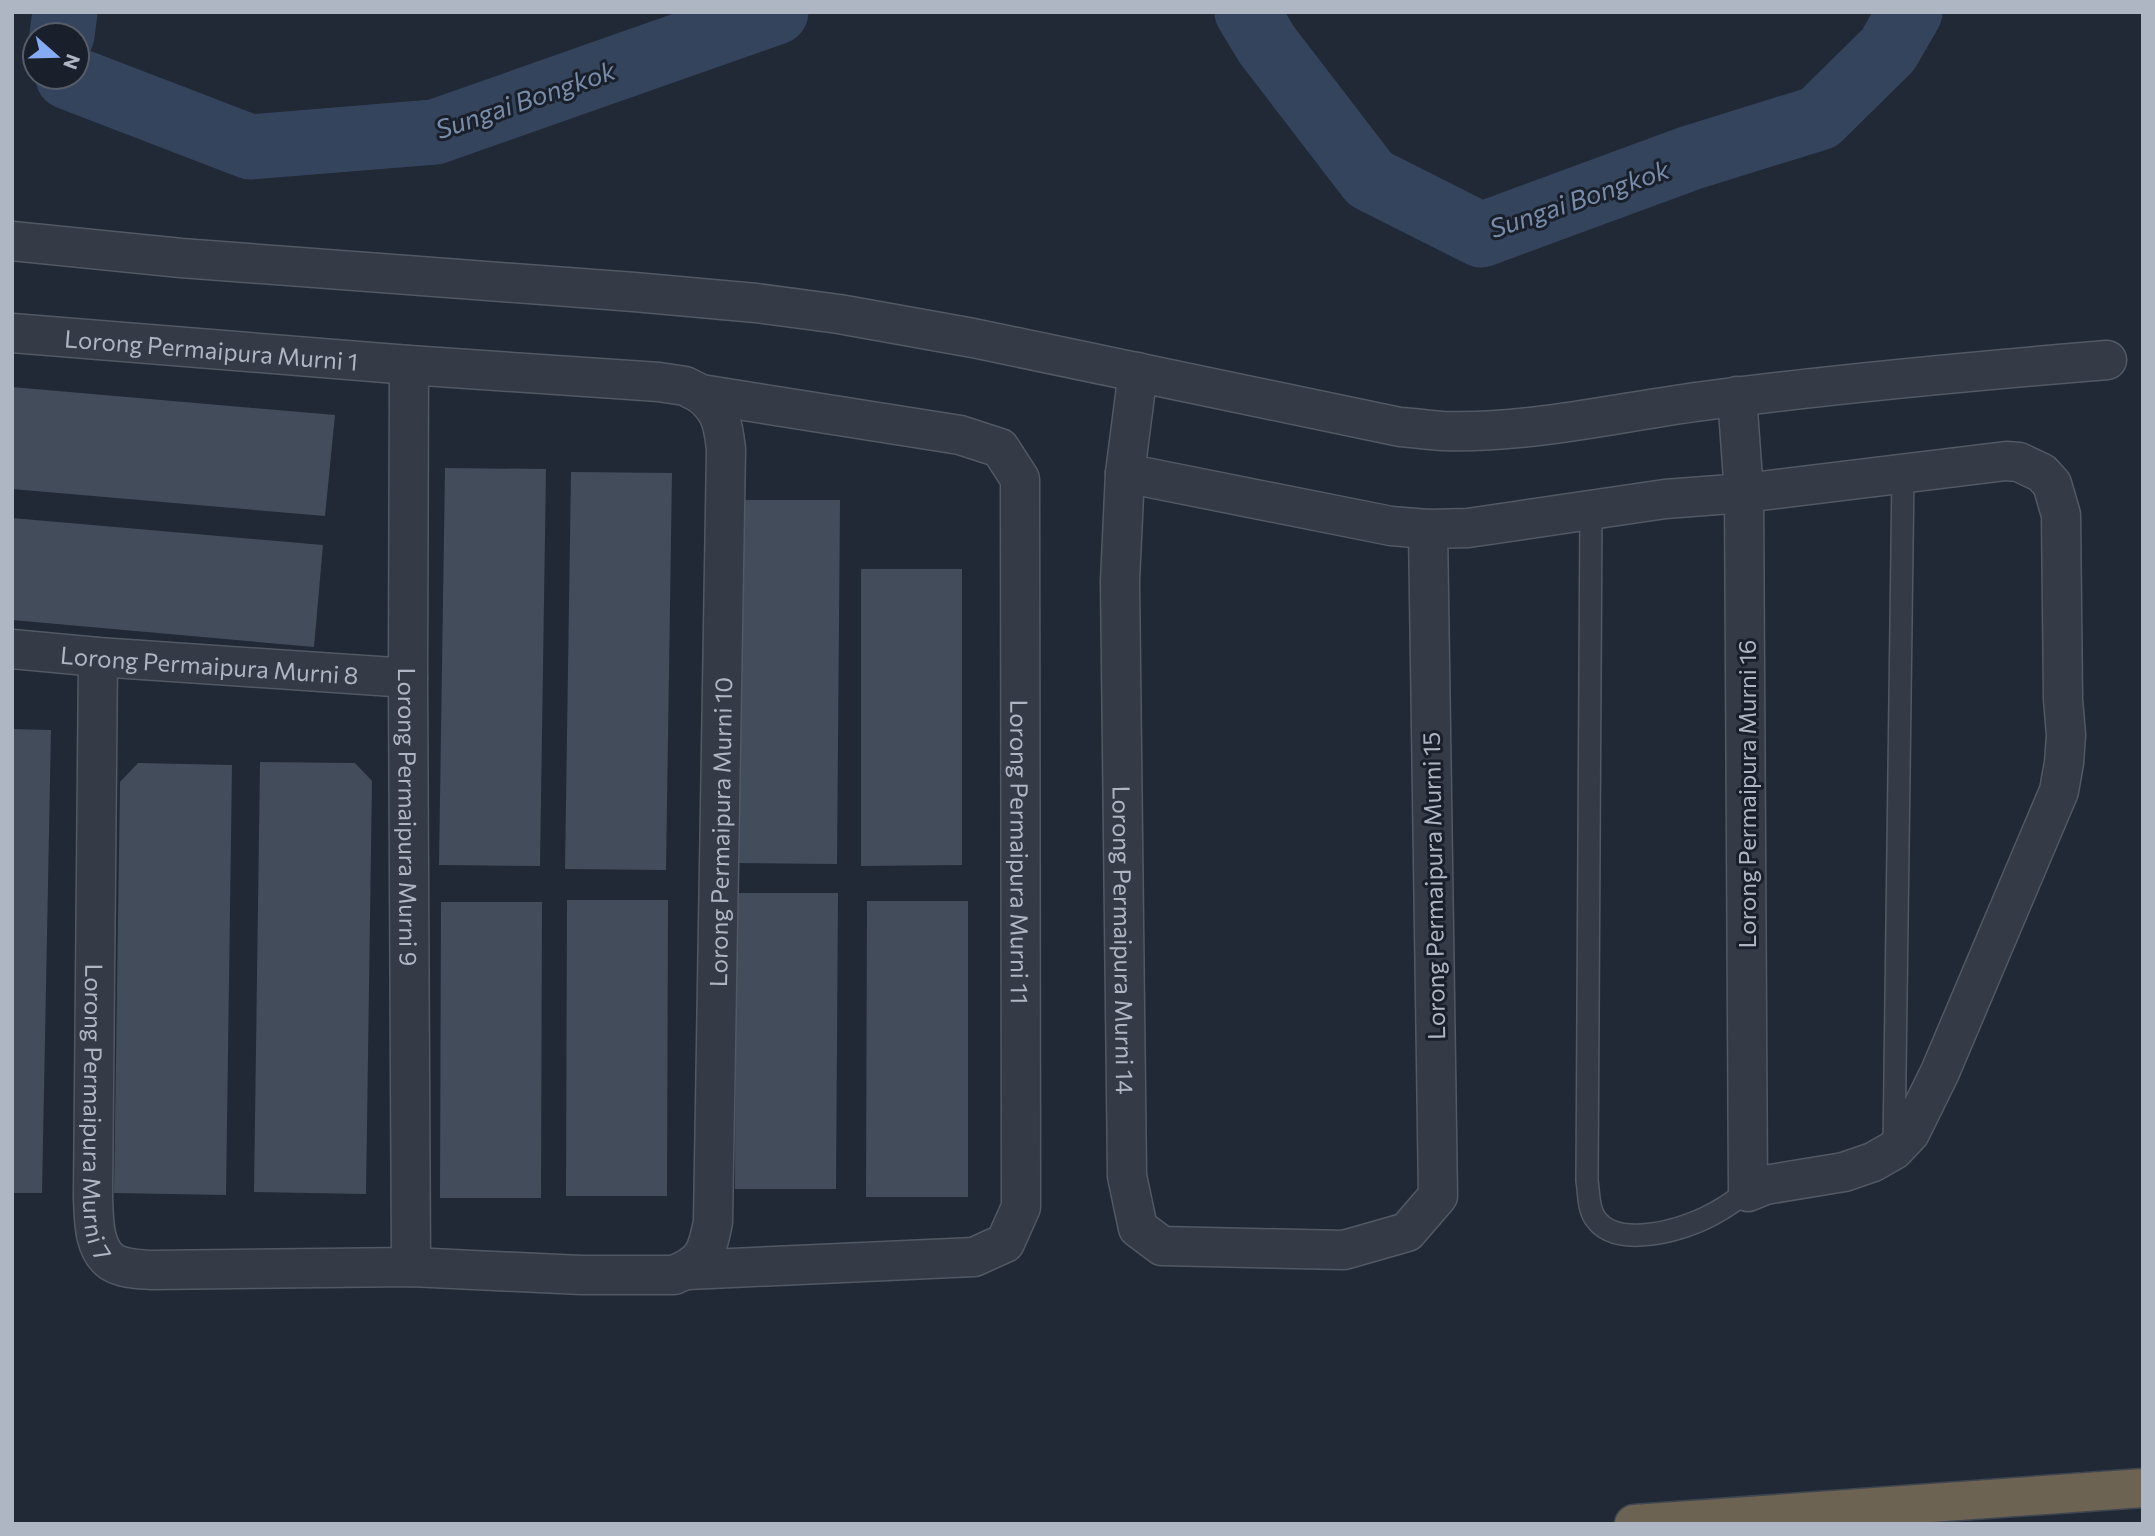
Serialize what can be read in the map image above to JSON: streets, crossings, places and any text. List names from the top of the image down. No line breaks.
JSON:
{"streets":{"street":["Lorong Permaipura Murni 1","Lorong Permaipura Murni 8","Lorong Permaipura Murni 16","Lorong Permaipura Murni 9","Lorong Permaipura Murni 10","Lorong Permaipura Murni 11","Lorong Permaipura Murni 15","Lorong Permaipura Murni 14","Lorong Permaipura Murni 7"]},"crossings":[["Lorong Permaipura Murni 1","Lorong Permaipura Murni 9"],["Lorong Permaipura Murni 1","Lorong Permaipura Murni 10"],["Lorong Permaipura Murni 1","Lorong Permaipura Murni 11"],["Lorong Permaipura Murni 8","Lorong Permaipura Murni 9"],["Lorong Permaipura Murni 8","Lorong Permaipura Murni 7"],["Lorong Permaipura Murni 9","Lorong Permaipura Murni 11"],["Lorong Permaipura Murni 9","Lorong Permaipura Murni 7"],["Lorong Permaipura Murni 10","Lorong Permaipura Murni 11"],["Lorong Permaipura Murni 11","Lorong Permaipura Murni 7"],["Lorong Permaipura Murni 15","Lorong Permaipura Murni 14"]],"water":["Sungai Bongkok"],"north":"right"}
